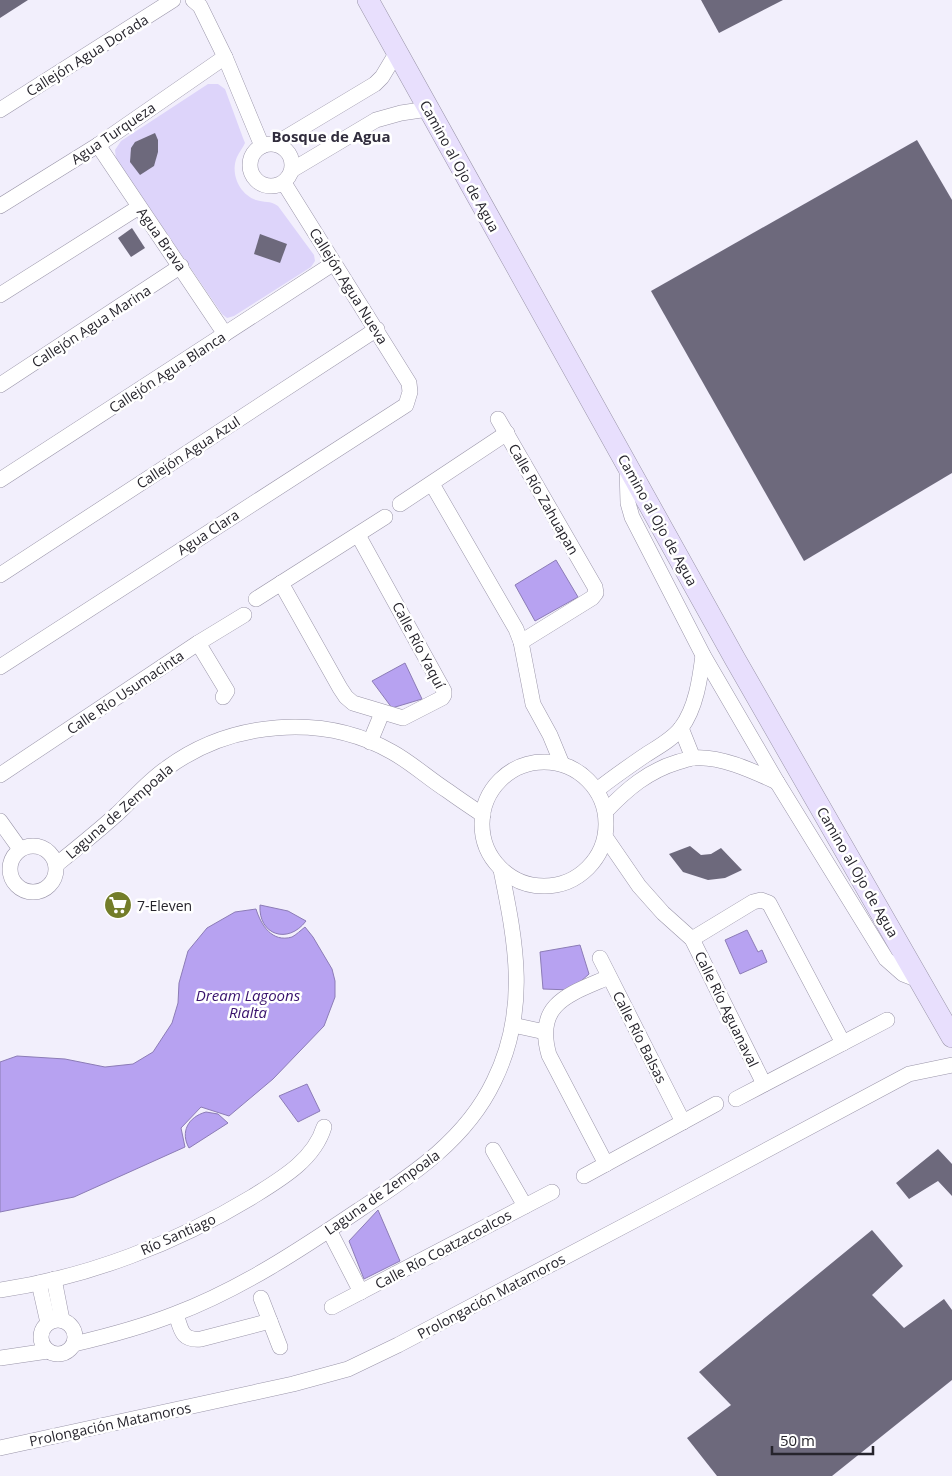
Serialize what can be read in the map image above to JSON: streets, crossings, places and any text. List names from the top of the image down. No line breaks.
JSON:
{"streets":{"street":["Callejón Agua Dorada","Agua Turqueza","Camino al Ojo de Agua","Agua Brava","Callejón Agua Nueva","Callejón Agua Marina","Callejón Agua Blanca","Callejón Agua Azul","Calle Río Zahuapan","Agua Clara","Calle Río Yaquí","Calle Río Usumacinta","Laguna de Zempoala","Calle Río Aguanaval","Calle Río Balsas","Río Santiago","Calle Río Coatzacoalcos","Prolongación Matamoros"]},"crossings":[["Agua Turqueza","Agua Brava"],["Agua Brava","Callejón Agua Marina"],["Agua Brava","Callejón Agua Blanca"],["Callejón Agua Nueva","Callejón Agua Blanca"],["Callejón Agua Nueva","Callejón Agua Azul"],["Callejón Agua Nueva","Agua Clara"],["Laguna de Zempoala","Calle Río Coatzacoalcos"]],"districts":["Bosque de Agua"],"water":["Dream Lagoons Rialta"],"places":{"supermarket":["7-Eleven"]},"scale_bar":"50 m"}
